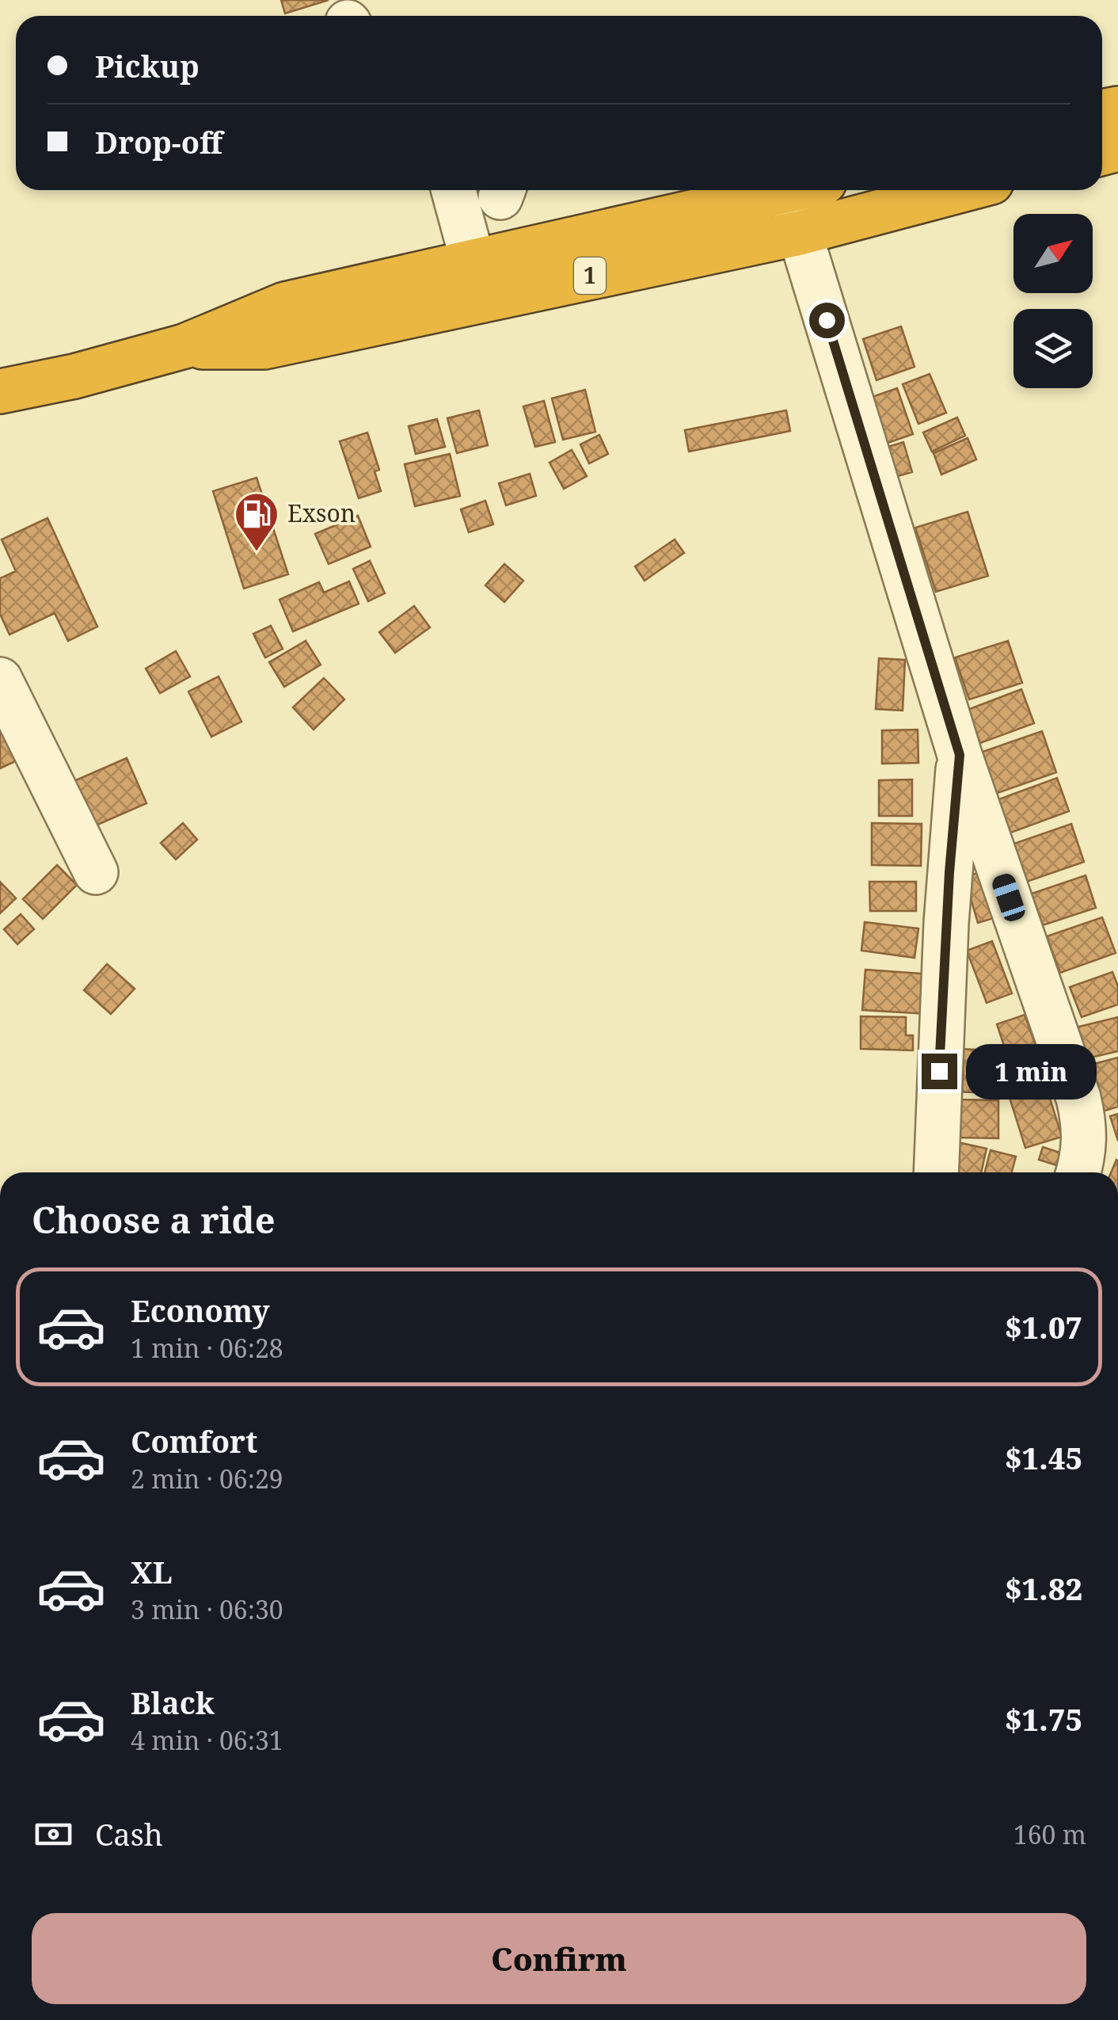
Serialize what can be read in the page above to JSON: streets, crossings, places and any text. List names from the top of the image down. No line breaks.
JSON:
{"streets":{"highway":["1"]},"places":{"fuel station":["Exson"]},"north":"top right","page":{"banner":["Pickup","Drop-off"],"bubble":"1 min","heading":"Choose a ride","list":[{"name":"Economy","note":"1 min · 06:28","value":"$1.07"},{"name":"Comfort","note":"2 min · 06:29","value":"$1.45"},{"name":"XL","note":"3 min · 06:30","value":"$1.82"},{"name":"Black","note":"4 min · 06:31","value":"$1.75"}],"pay":["Cash","160 m"],"buttons":"Confirm"}}
